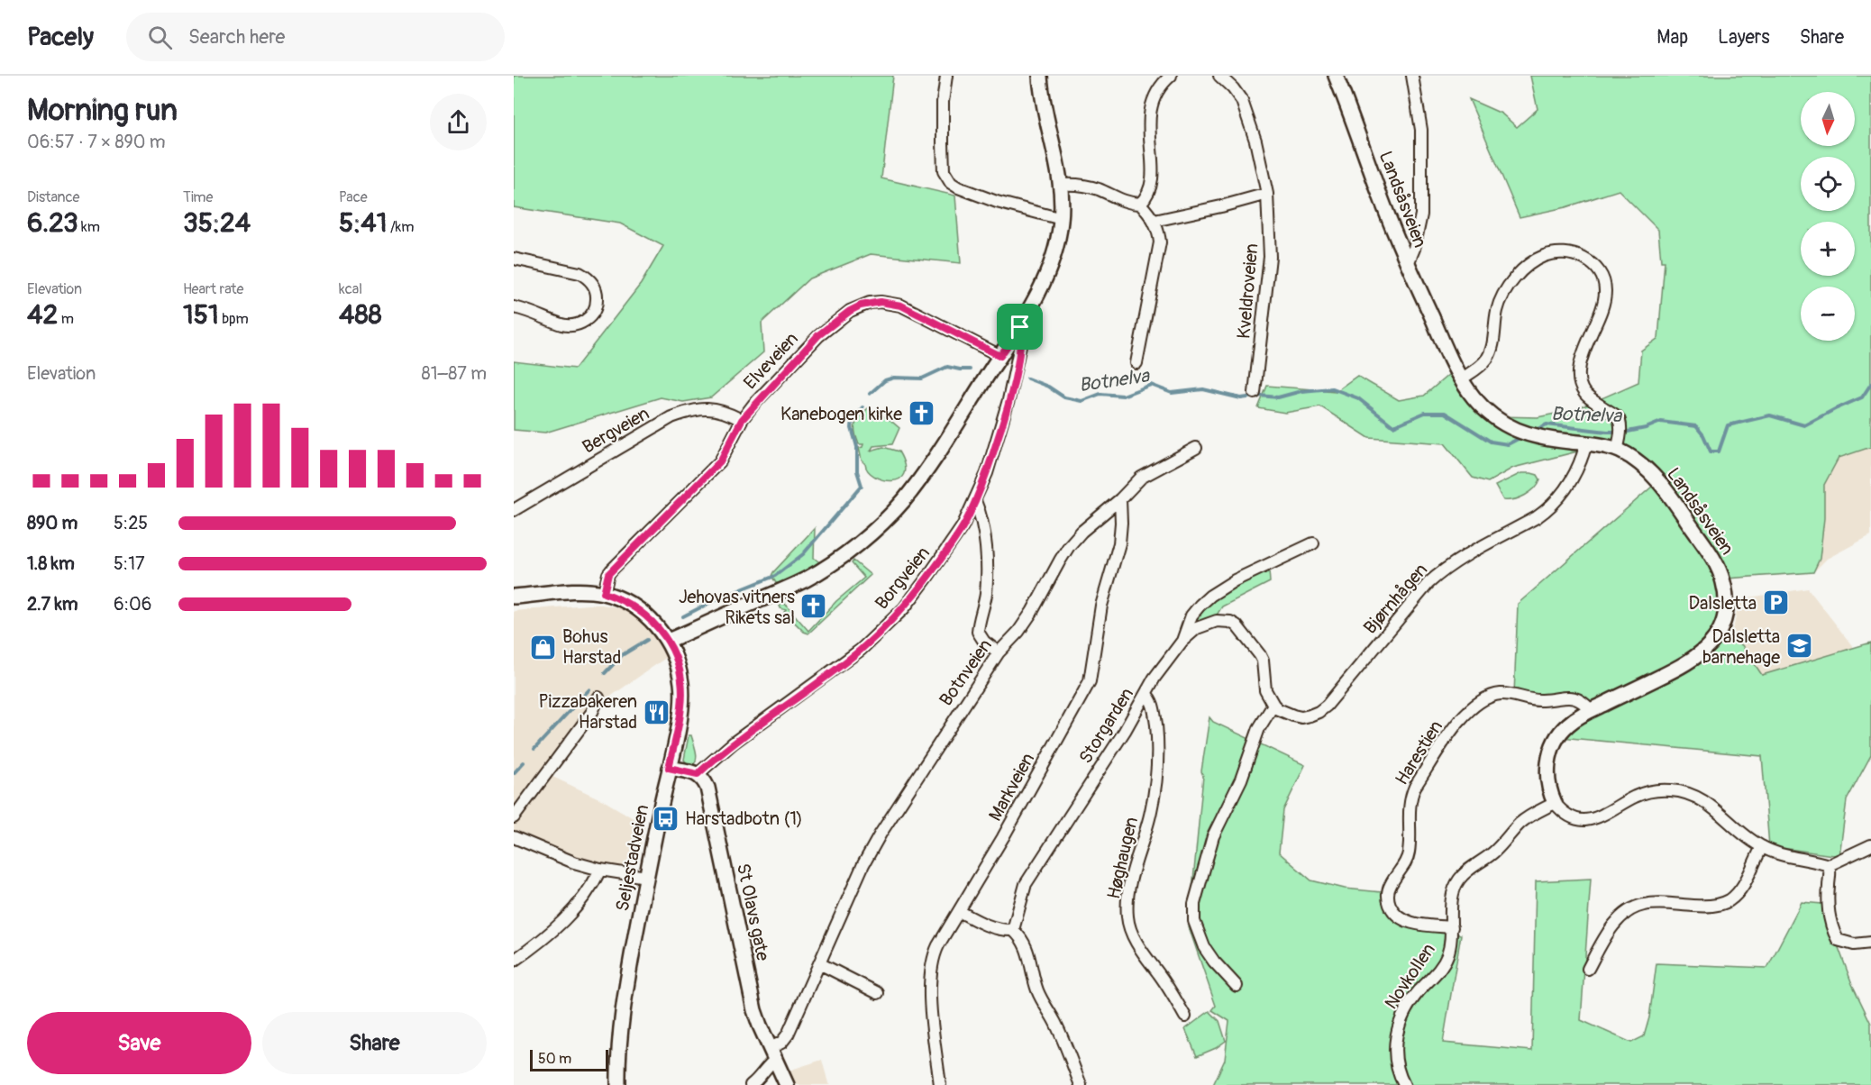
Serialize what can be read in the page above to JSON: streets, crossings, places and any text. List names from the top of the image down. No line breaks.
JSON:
{"streets":{"street":["Landsåsveien","Kveldroveien","Elveveien","Bergveien","Borgveien","Bjørnhågen","Botnveien","Storgarden","Harestien","Markveien","Seljestadveien","Høghaugen","St Olavs gate","Novkollen"]},"crossings":[["Landsåsveien","Bjørnhågen"],["Landsåsveien","Harestien"],["Landsåsveien","Novkollen"],["Elveveien","Bergveien"],["Elveveien","Seljestadveien"],["Borgveien","St Olavs gate"],["Botnveien","Markveien"],["Botnveien","St Olavs gate"],["Storgarden","Høghaugen"],["Harestien","Novkollen"]],"water":["Botnelva"],"places":{"church":["Kanebogen kirke","Jehovas vitners Rikets sal"],"parking":["Dalsletta"],"school or university":["Dalsletta barnehage"],"shop":["Bohus Harstad"],"restaurant":["Pizzabakeren Harstad"],"bus stop":["Harstadbotn (1)"]},"scale_bar":"50 m","north":"bottom","page":{"header":"Pacely","search":"Search here","nav":["Map","Layers","Share"],"heading":["Morning run","06:57 · 7 × 890 m"],"map_buttons":["+","−"],"stats":[["Distance","6.23 km"],["Time","35:24"],["Pace","5:41 /km"],["Elevation","42 m"],["Heart rate","151 bpm"],["kcal","488"]],"chart":["Elevation","81–87 m"],"list":[{"name":"890 m","note":"5:25"},{"name":"1.8 km","note":"5:17"},{"name":"2.7 km","note":"6:06"}],"buttons":["Save","Share"],"scale":"50 m"}}
